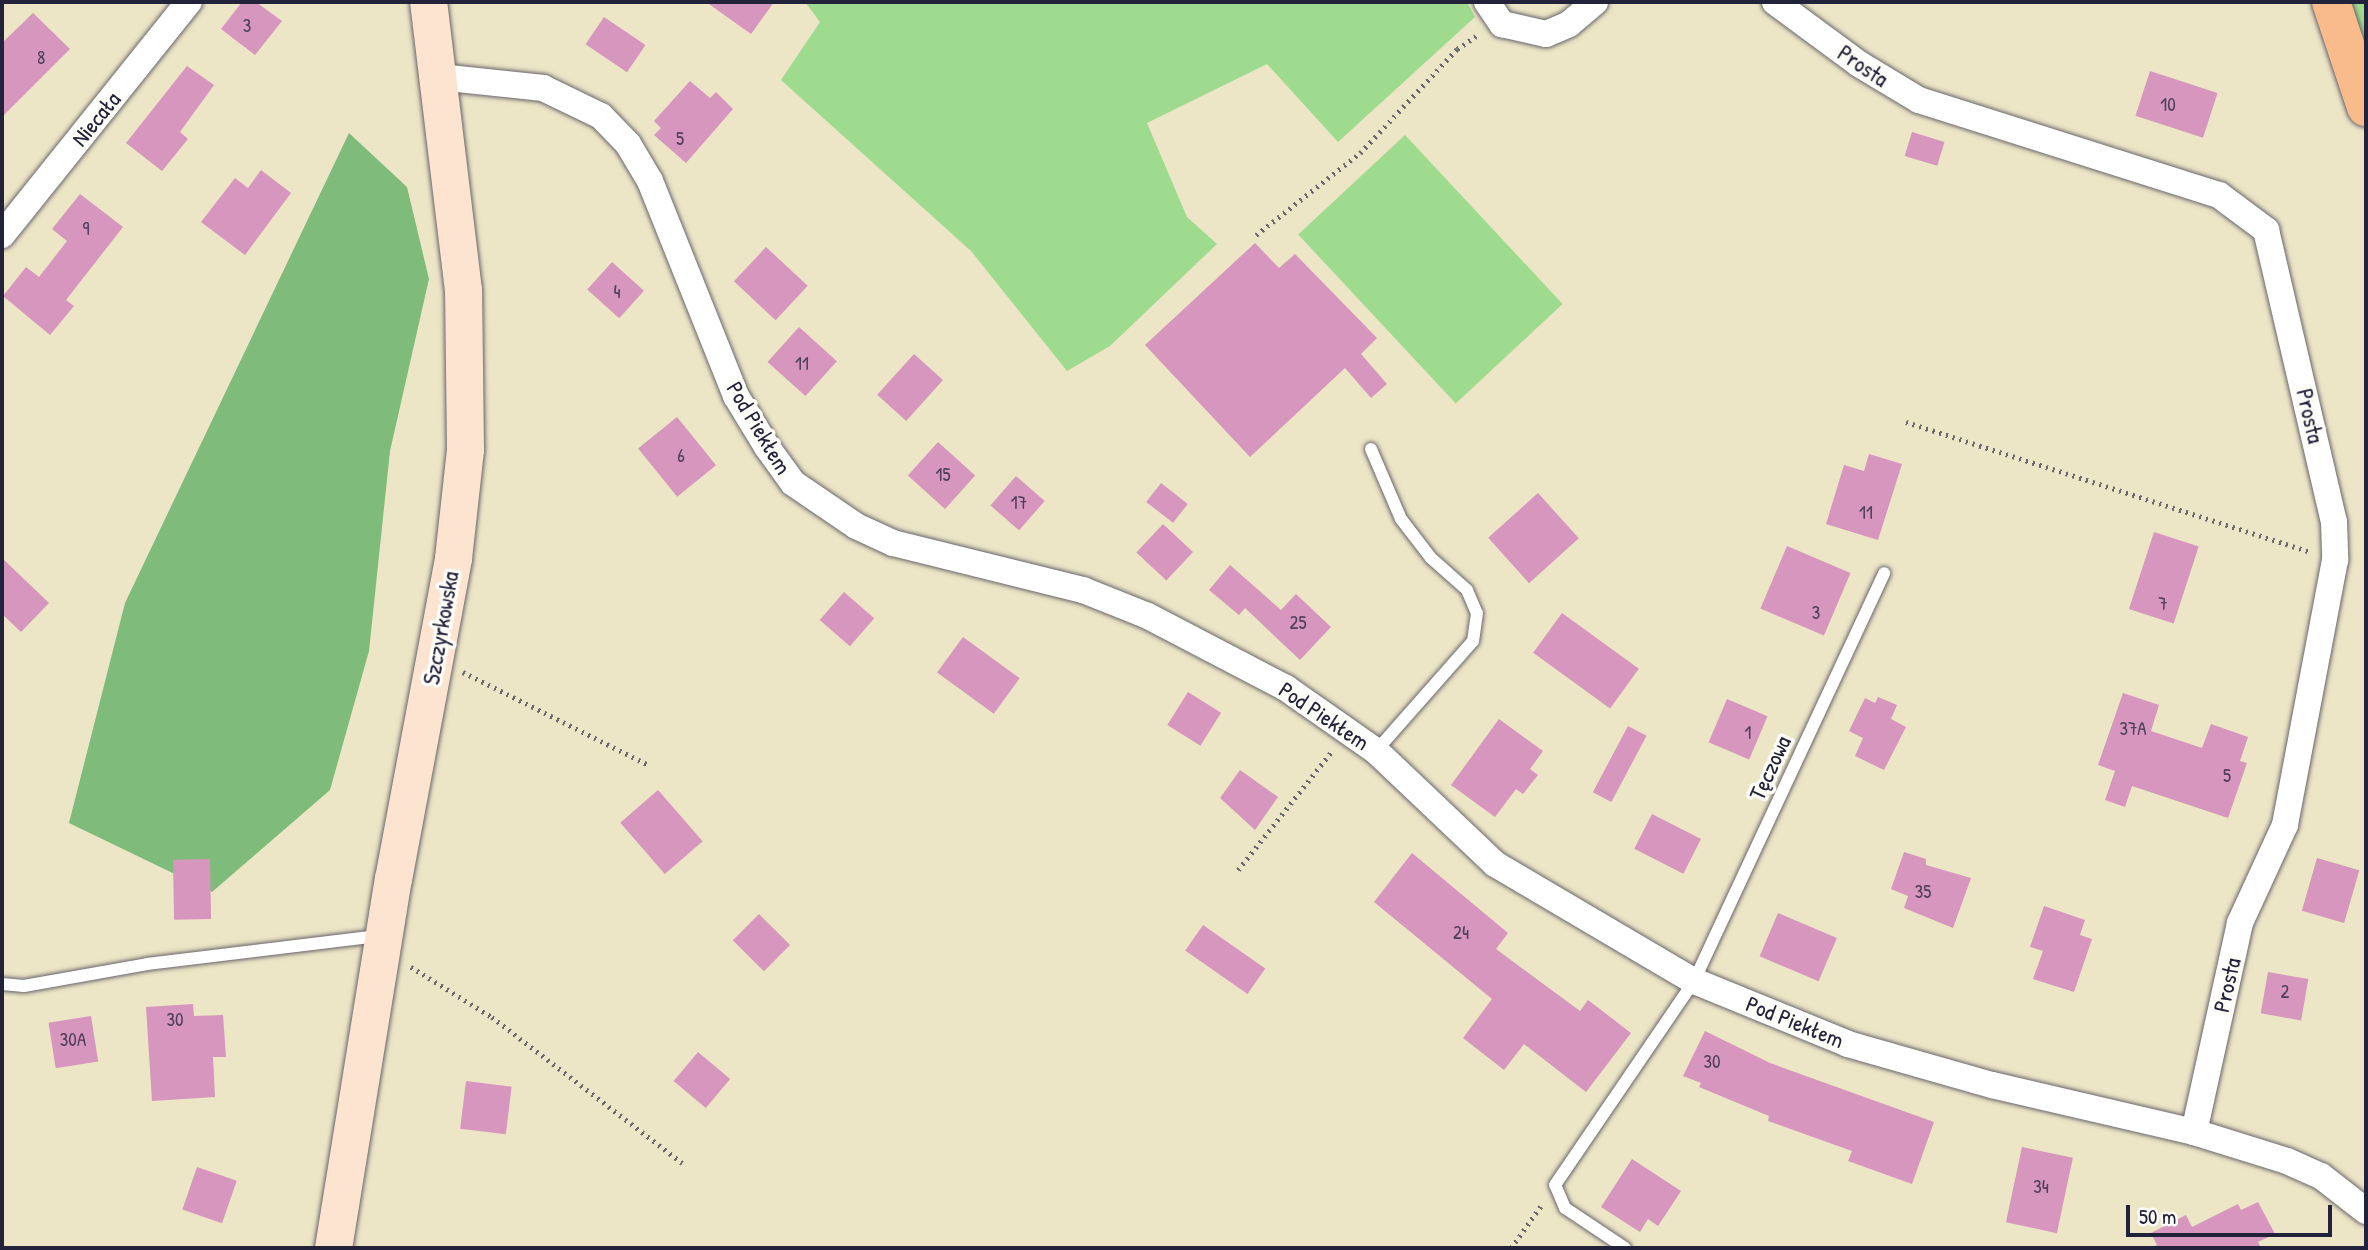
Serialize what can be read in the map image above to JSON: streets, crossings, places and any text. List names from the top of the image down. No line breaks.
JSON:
{"streets":{"main road":["Szczyrkowska"],"street":["Prosta","Niecała","Pod Piekłem"],"lane":["Tęczowa"]},"crossings":[["Prosta","Pod Piekłem"],["Pod Piekłem","Szczyrkowska"],["Pod Piekłem","Tęczowa"]],"house_numbers":["3","8","10","5","9","4","11","6","15","17","11","7","3","25","37A","1","5","35","24","2","30","30A","30","34"],"scale_bar":"50 m"}
